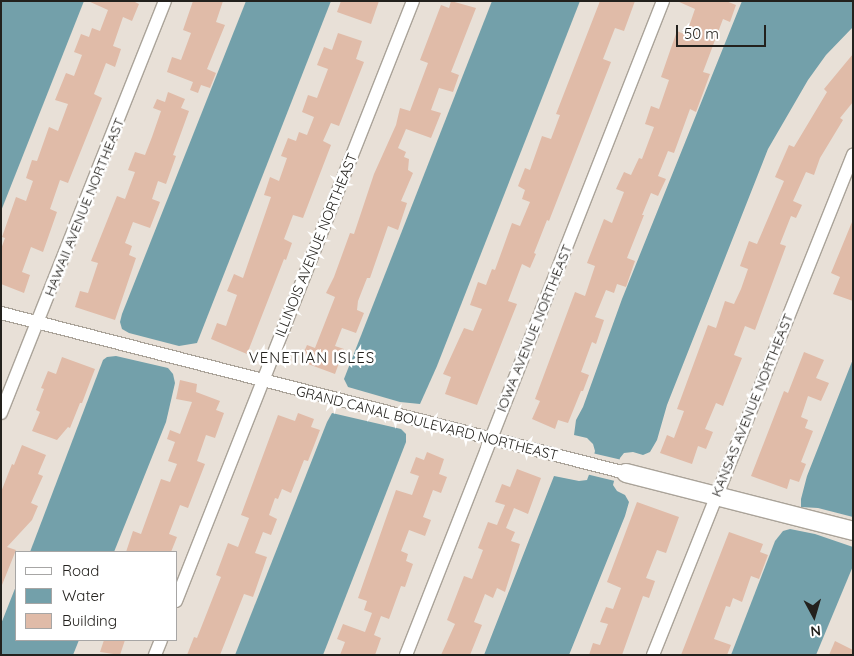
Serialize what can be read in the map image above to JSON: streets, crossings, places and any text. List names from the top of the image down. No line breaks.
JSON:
{"streets":{"street":["HAWAII AVENUE NORTHEAST","ILLINOIS AVENUE NORTHEAST","IOWA AVENUE NORTHEAST","KANSAS AVENUE NORTHEAST","GRAND CANAL BOULEVARD NORTHEAST"]},"crossings":[["HAWAII AVENUE NORTHEAST","GRAND CANAL BOULEVARD NORTHEAST"],["ILLINOIS AVENUE NORTHEAST","GRAND CANAL BOULEVARD NORTHEAST"],["IOWA AVENUE NORTHEAST","GRAND CANAL BOULEVARD NORTHEAST"],["KANSAS AVENUE NORTHEAST","GRAND CANAL BOULEVARD NORTHEAST"]],"districts":["VENETIAN ISLES"],"legend":["Road","Water","Building"],"scale_bar":"50 m","north":"bottom"}
